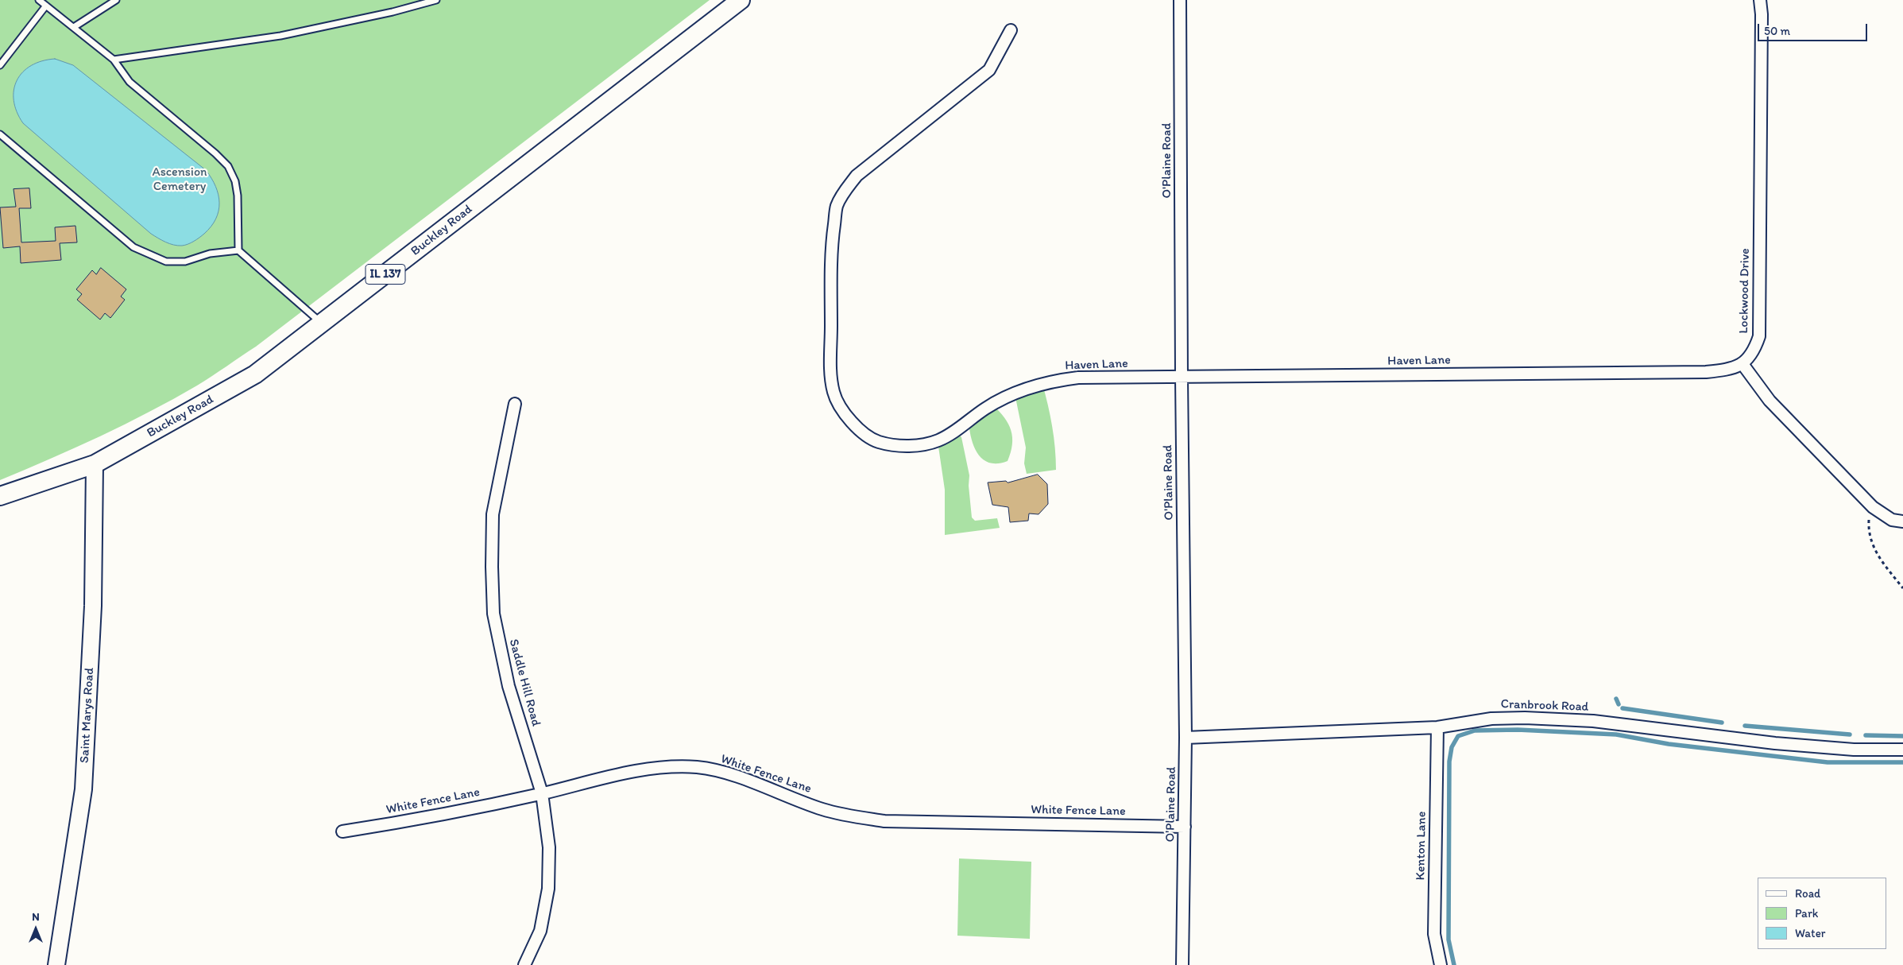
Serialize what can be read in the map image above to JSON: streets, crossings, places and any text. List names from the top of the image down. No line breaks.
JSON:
{"streets":{"main road":["Buckley Road","IL 137","Saint Marys Road"],"street":["O'Plaine Road","Lockwood Drive","Haven Lane","Saddle Hill Road","Cranbrook Road","White Fence Lane","Kenton Lane"]},"crossings":[["O'Plaine Road","Haven Lane"],["O'Plaine Road","Cranbrook Road"],["O'Plaine Road","White Fence Lane"],["Buckley Road","Saint Marys Road"],["Lockwood Drive","Haven Lane"],["Saddle Hill Road","White Fence Lane"],["Cranbrook Road","Kenton Lane"]],"parks":["Ascension Cemetery"],"legend":["Road","Park","Water"],"scale_bar":"50 m","north":"top"}
